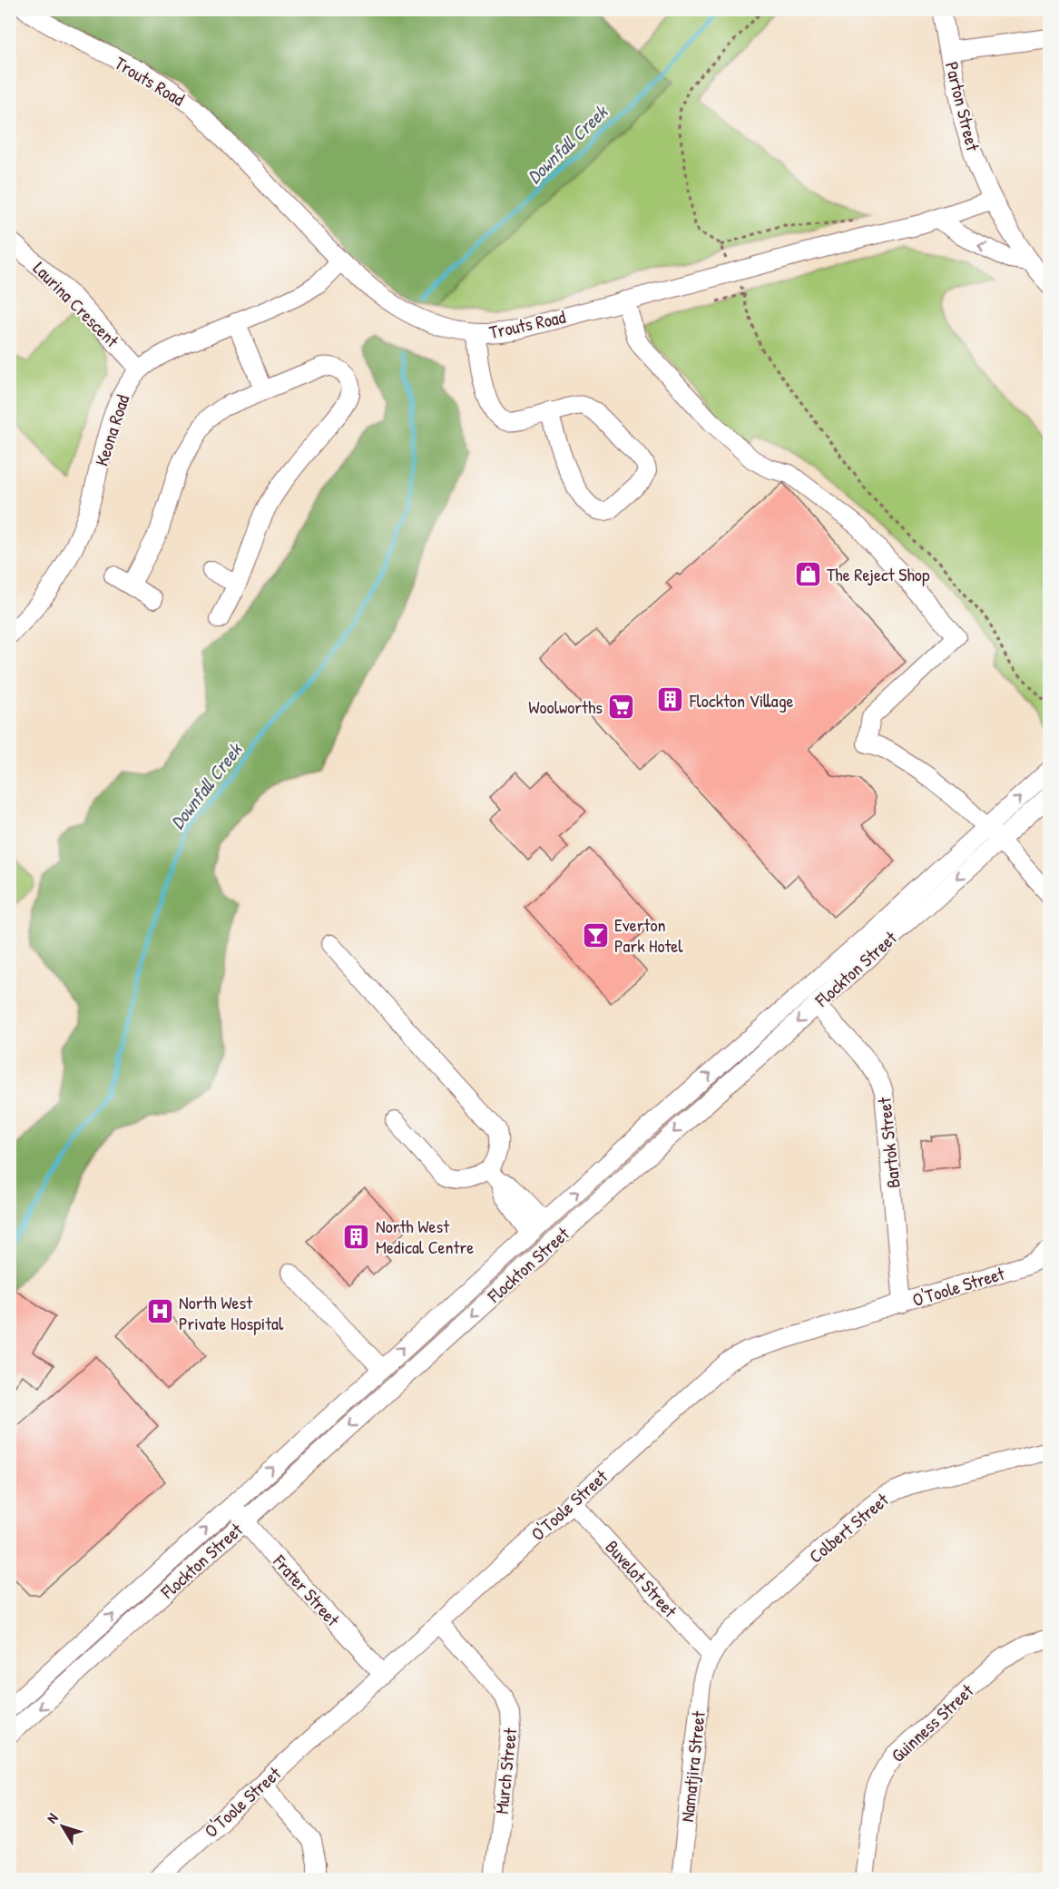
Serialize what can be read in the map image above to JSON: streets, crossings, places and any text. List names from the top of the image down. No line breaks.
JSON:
{"streets":{"street":["Trouts Road","Parton Street","Laurina Crescent","Keona Road","Flockton Street","Bartok Street","O'Toole Street","Colbert Street","Buvelot Street","Frater Street","Guinness Street","Namatjira Street","Murch Street"]},"crossings":[["Trouts Road","Parton Street"],["Trouts Road","Keona Road"],["Laurina Crescent","Keona Road"],["Flockton Street","Bartok Street"],["Flockton Street","Frater Street"],["Bartok Street","O'Toole Street"],["O'Toole Street","Buvelot Street"],["O'Toole Street","Frater Street"],["O'Toole Street","Murch Street"],["Colbert Street","Buvelot Street"],["Colbert Street","Namatjira Street"],["Buvelot Street","Namatjira Street"]],"water":["Downfall Creek"],"places":{"shop":["The Reject Shop"],"building":["Flockton Village","North West Medical Centre"],"supermarket":["Woolworths"],"bar":["Everton Park Hotel"],"hospital":["North West Private Hospital"]},"north":"top left"}
